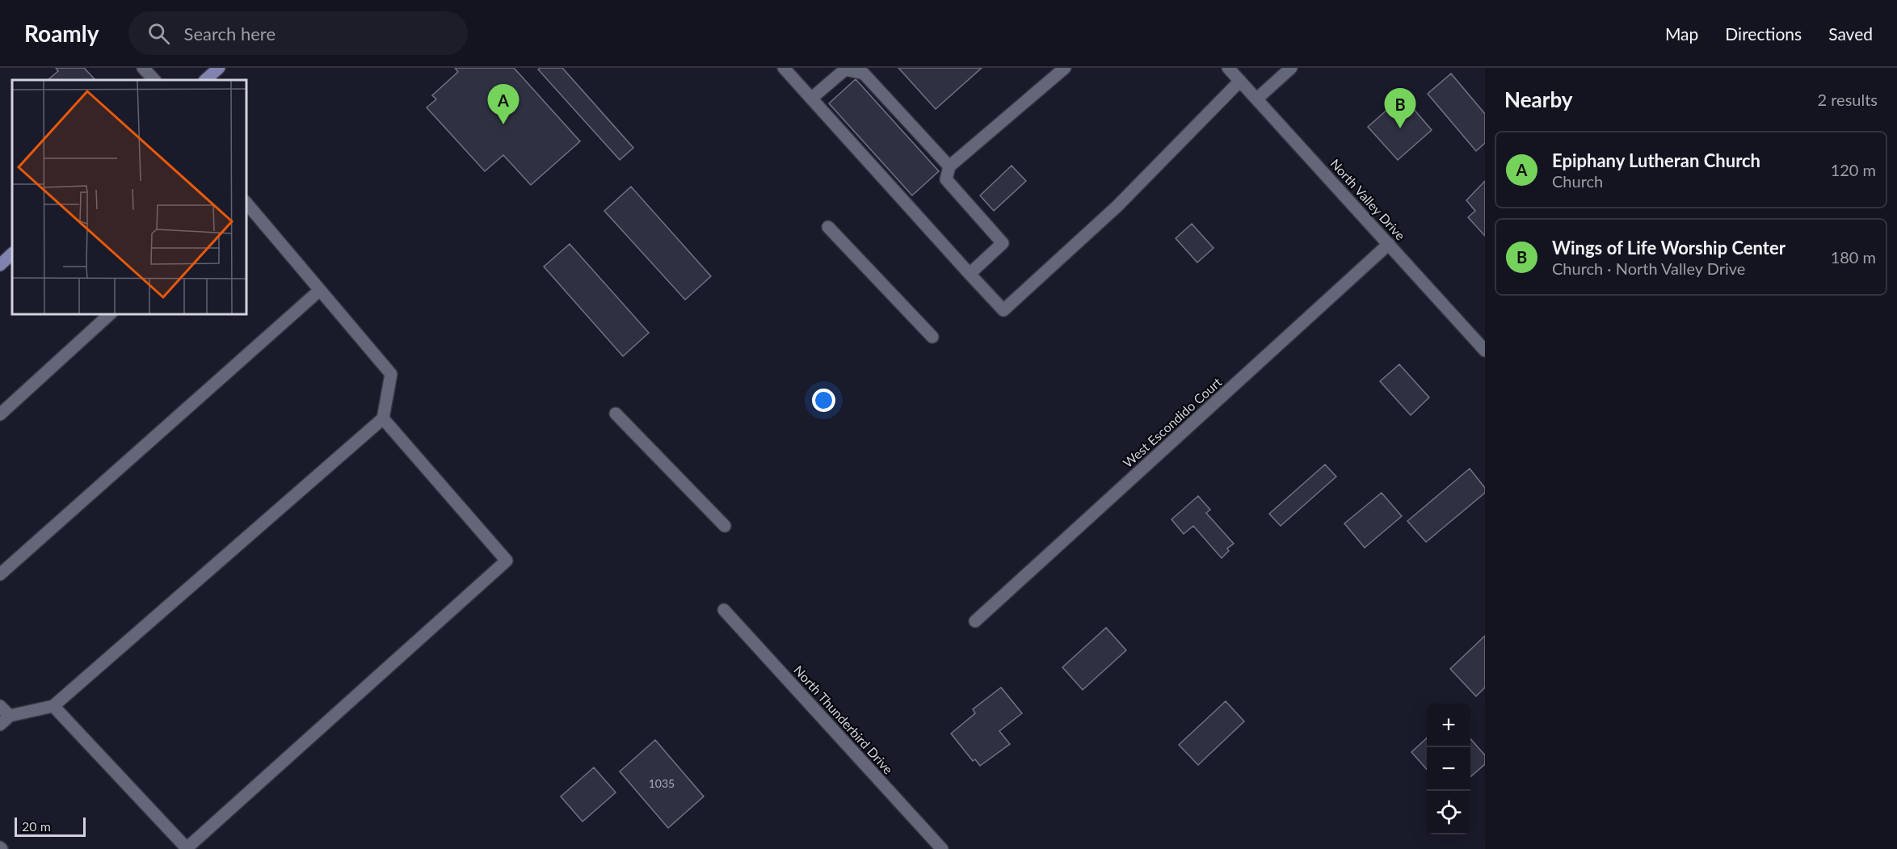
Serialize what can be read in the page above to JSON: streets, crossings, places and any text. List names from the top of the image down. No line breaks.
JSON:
{"streets":{"street":["North Valley Drive","West Escondido Court","North Thunderbird Drive"]},"crossings":[["North Valley Drive","West Escondido Court"]],"house_numbers":["1035"],"scale_bar":"20 m","page":{"header":"Roamly","search":"Search here","nav":["Map","Directions","Saved"],"heading":["Nearby","2 results"],"pins":["A","B"],"list":[{"mark":"A","name":"Epiphany Lutheran Church","note":"Church","value":"120 m"},{"mark":"B","name":"Wings of Life Worship Center","note":"Church · North Valley Drive","value":"180 m"}],"map_buttons":["+","−"],"scale":"20 m"}}
